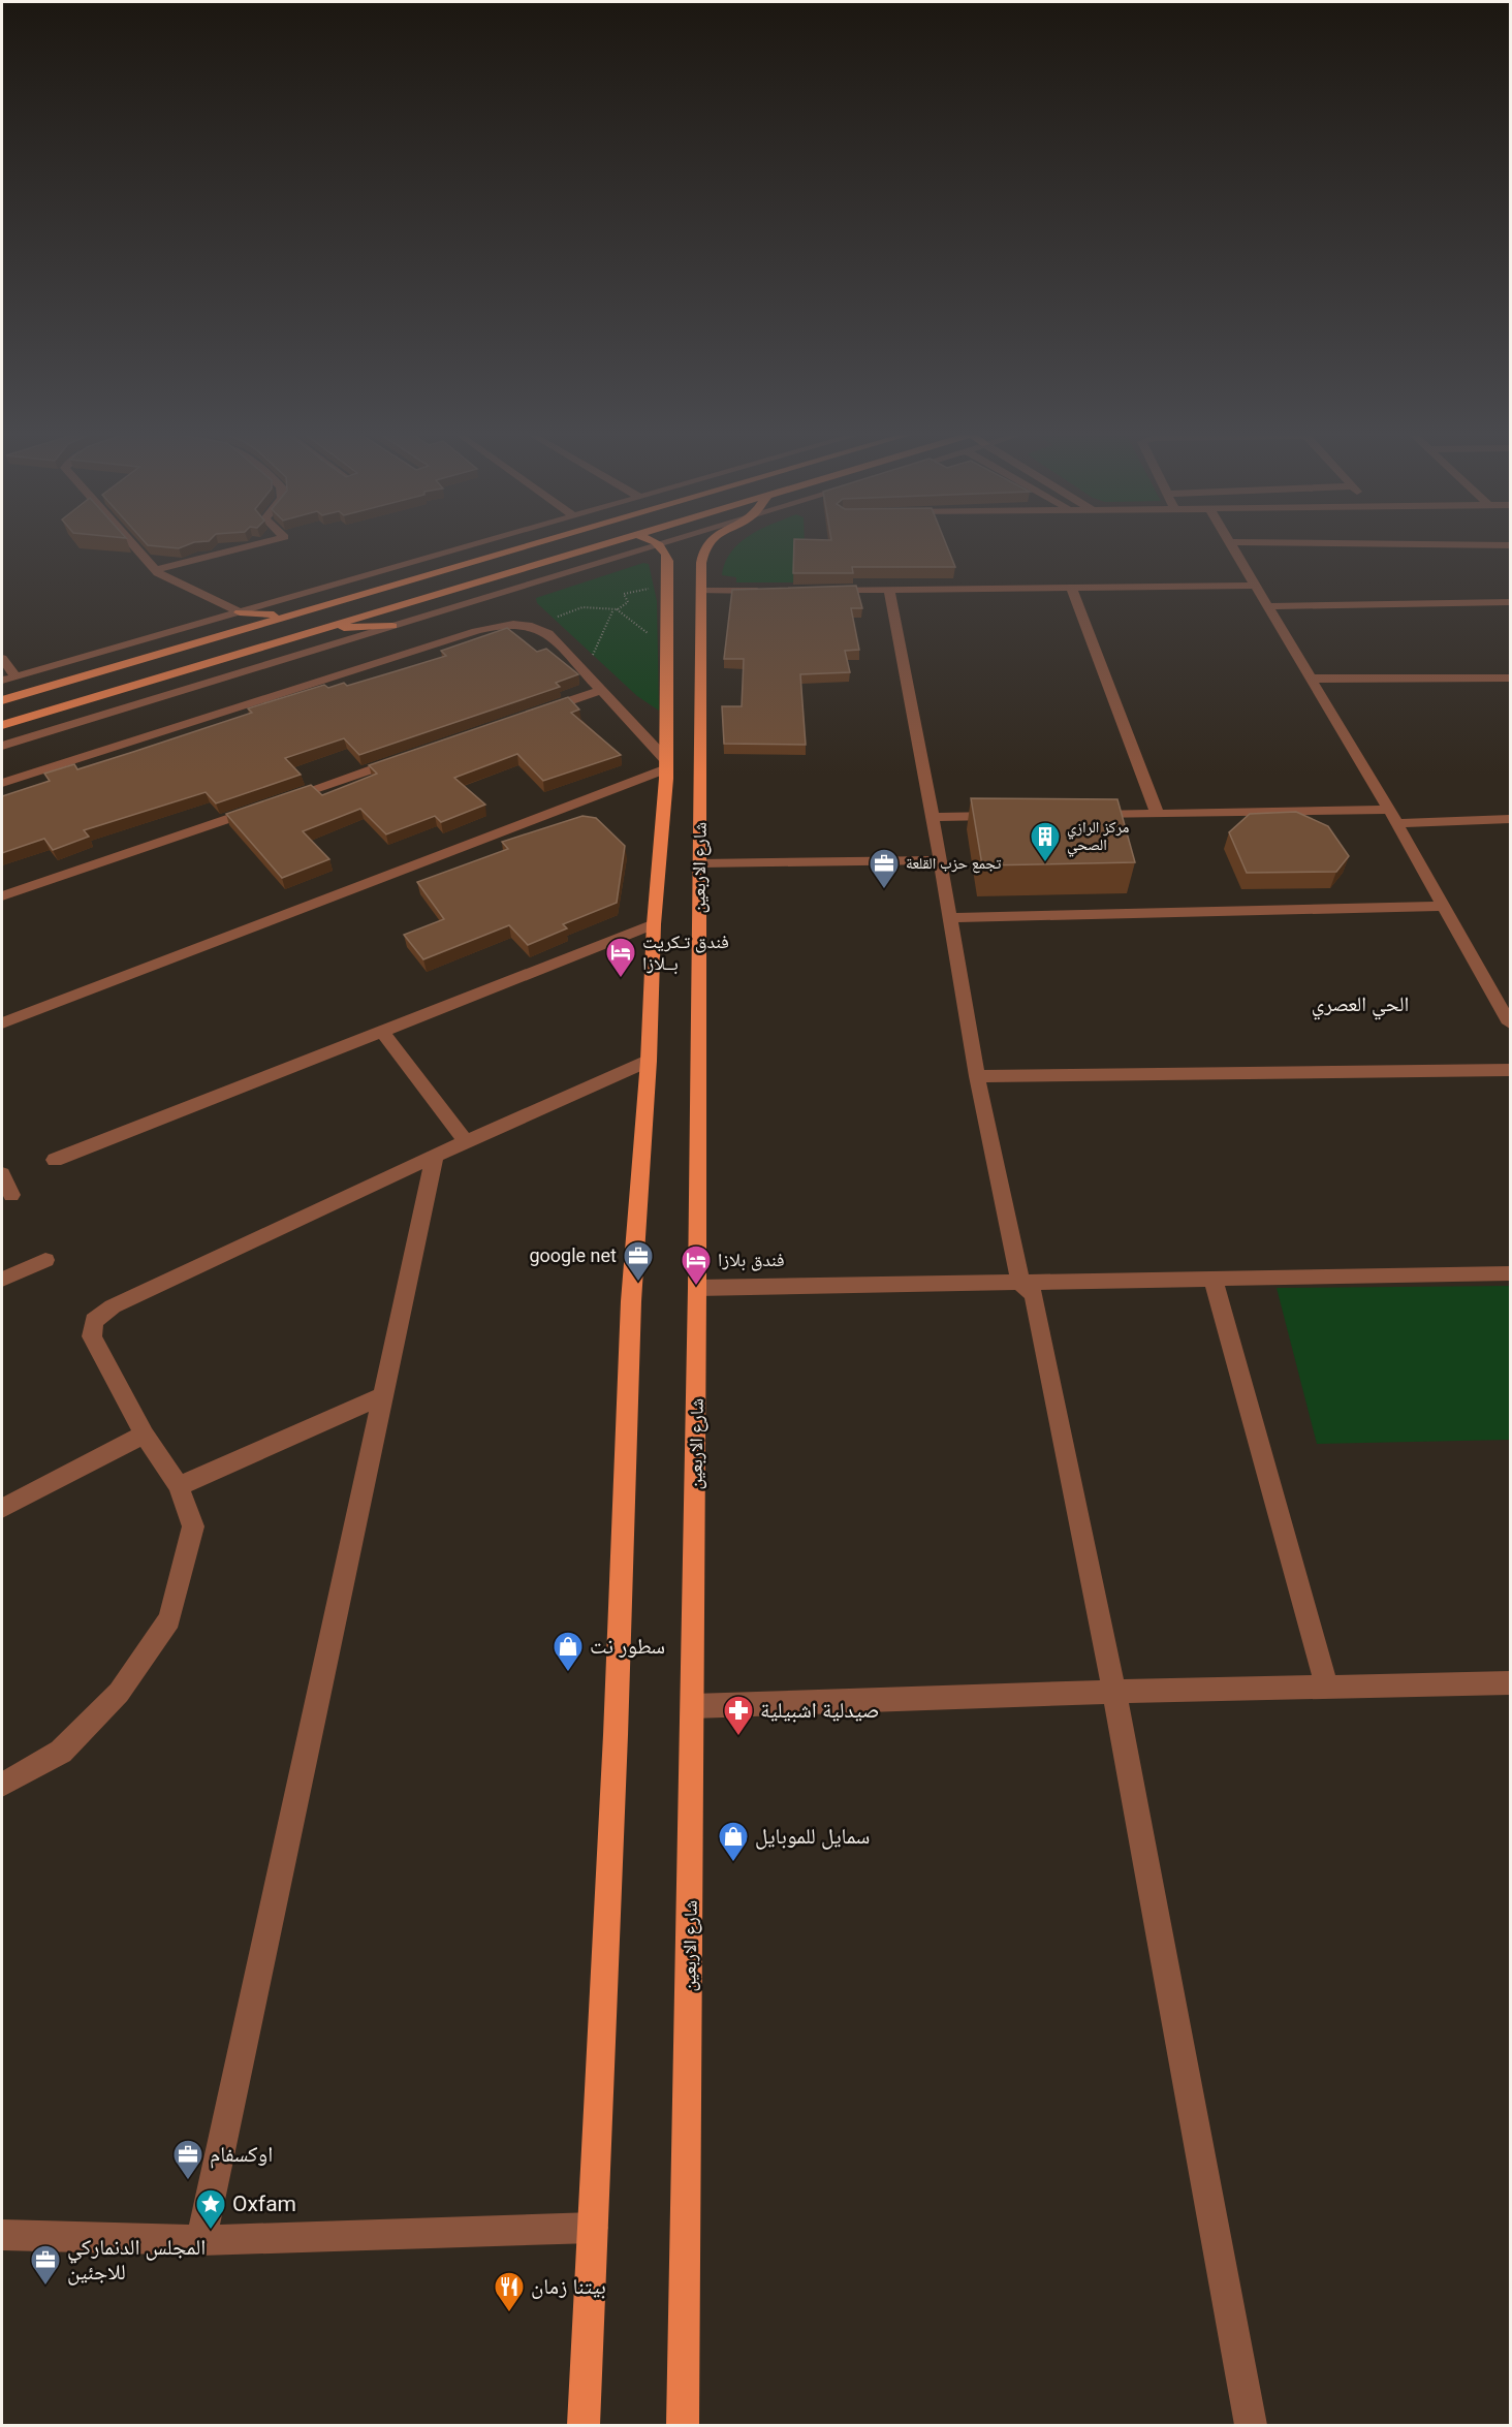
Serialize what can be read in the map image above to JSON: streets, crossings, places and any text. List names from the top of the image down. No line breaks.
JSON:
{"streets":{"main road":["شارع الاربعين"]},"districts":["الحي العصري"],"places":{"building":["مركز الرازي الصحي"],"office":["تجمع حزب القلعة","google net","اوكسفام","المجلس الدنماركي للاجئين"],"hotel":["فندق تـكريت بــلازا","فندق بلازا"],"shop":["سطور نت","سمايل للموبايل"],"pharmacy":["صيدلية اشبيلية"],"place":["Oxfam"],"restaurant":["بيتنا زمان"]}}
